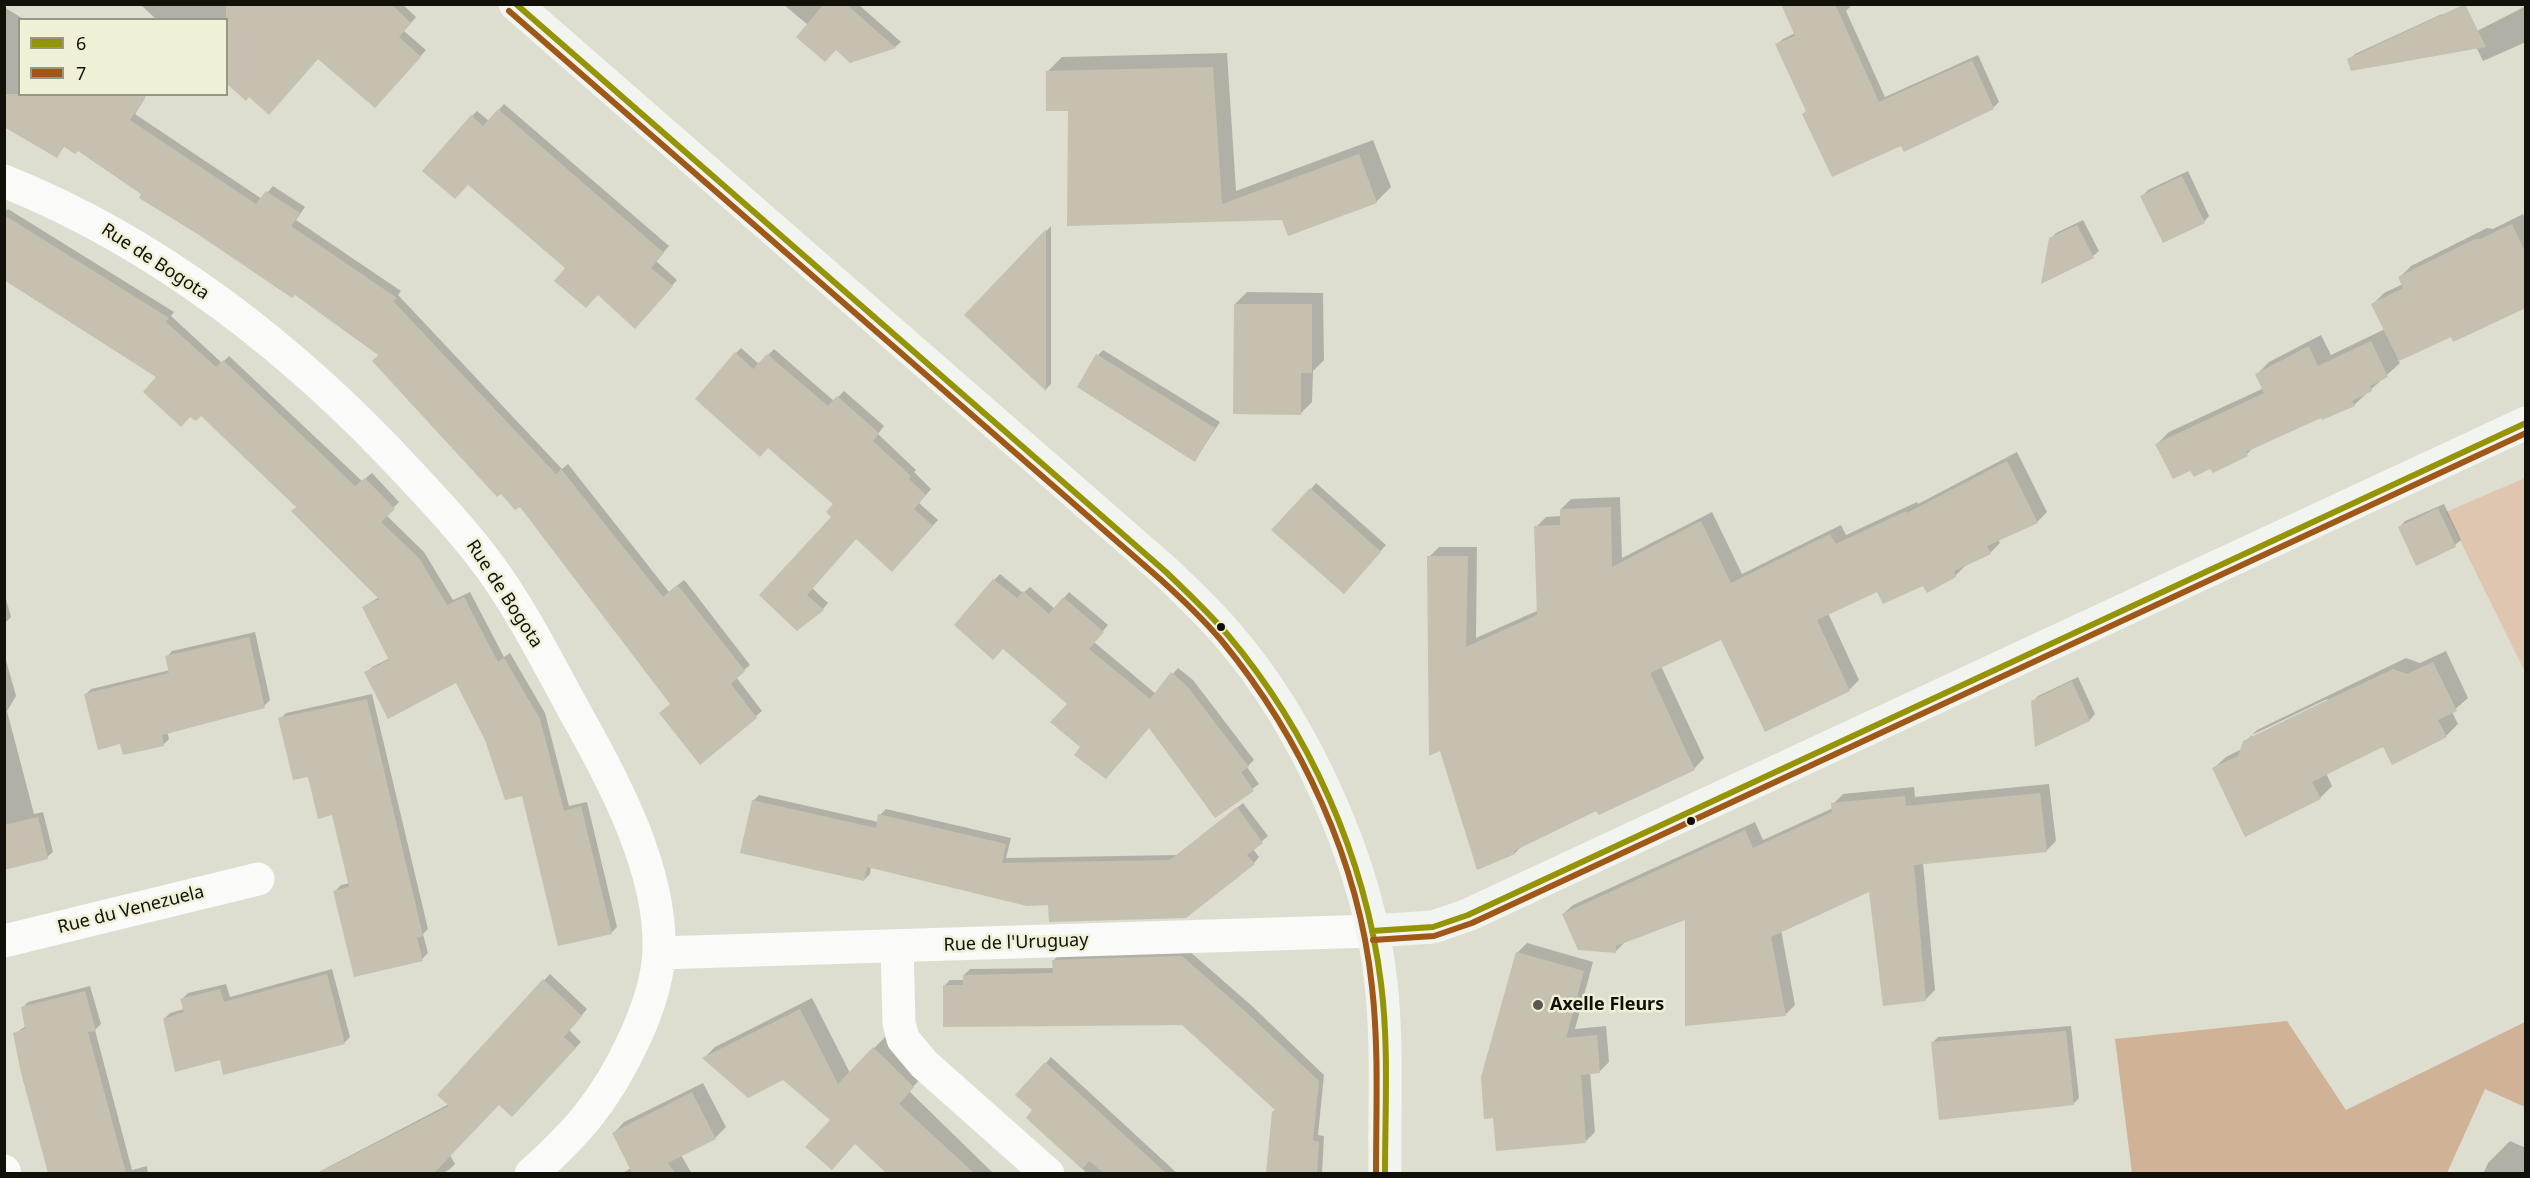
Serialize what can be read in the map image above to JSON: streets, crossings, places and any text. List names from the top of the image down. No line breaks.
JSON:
{"streets":{"street":["Rue de Bogota","Rue du Venezuela","Rue de l'Uruguay"]},"crossings":[["Rue de Bogota","Rue de l'Uruguay"]],"places":["Axelle Fleurs"],"lines":["transit line 6","transit line 7"],"legend":["6","7"]}
